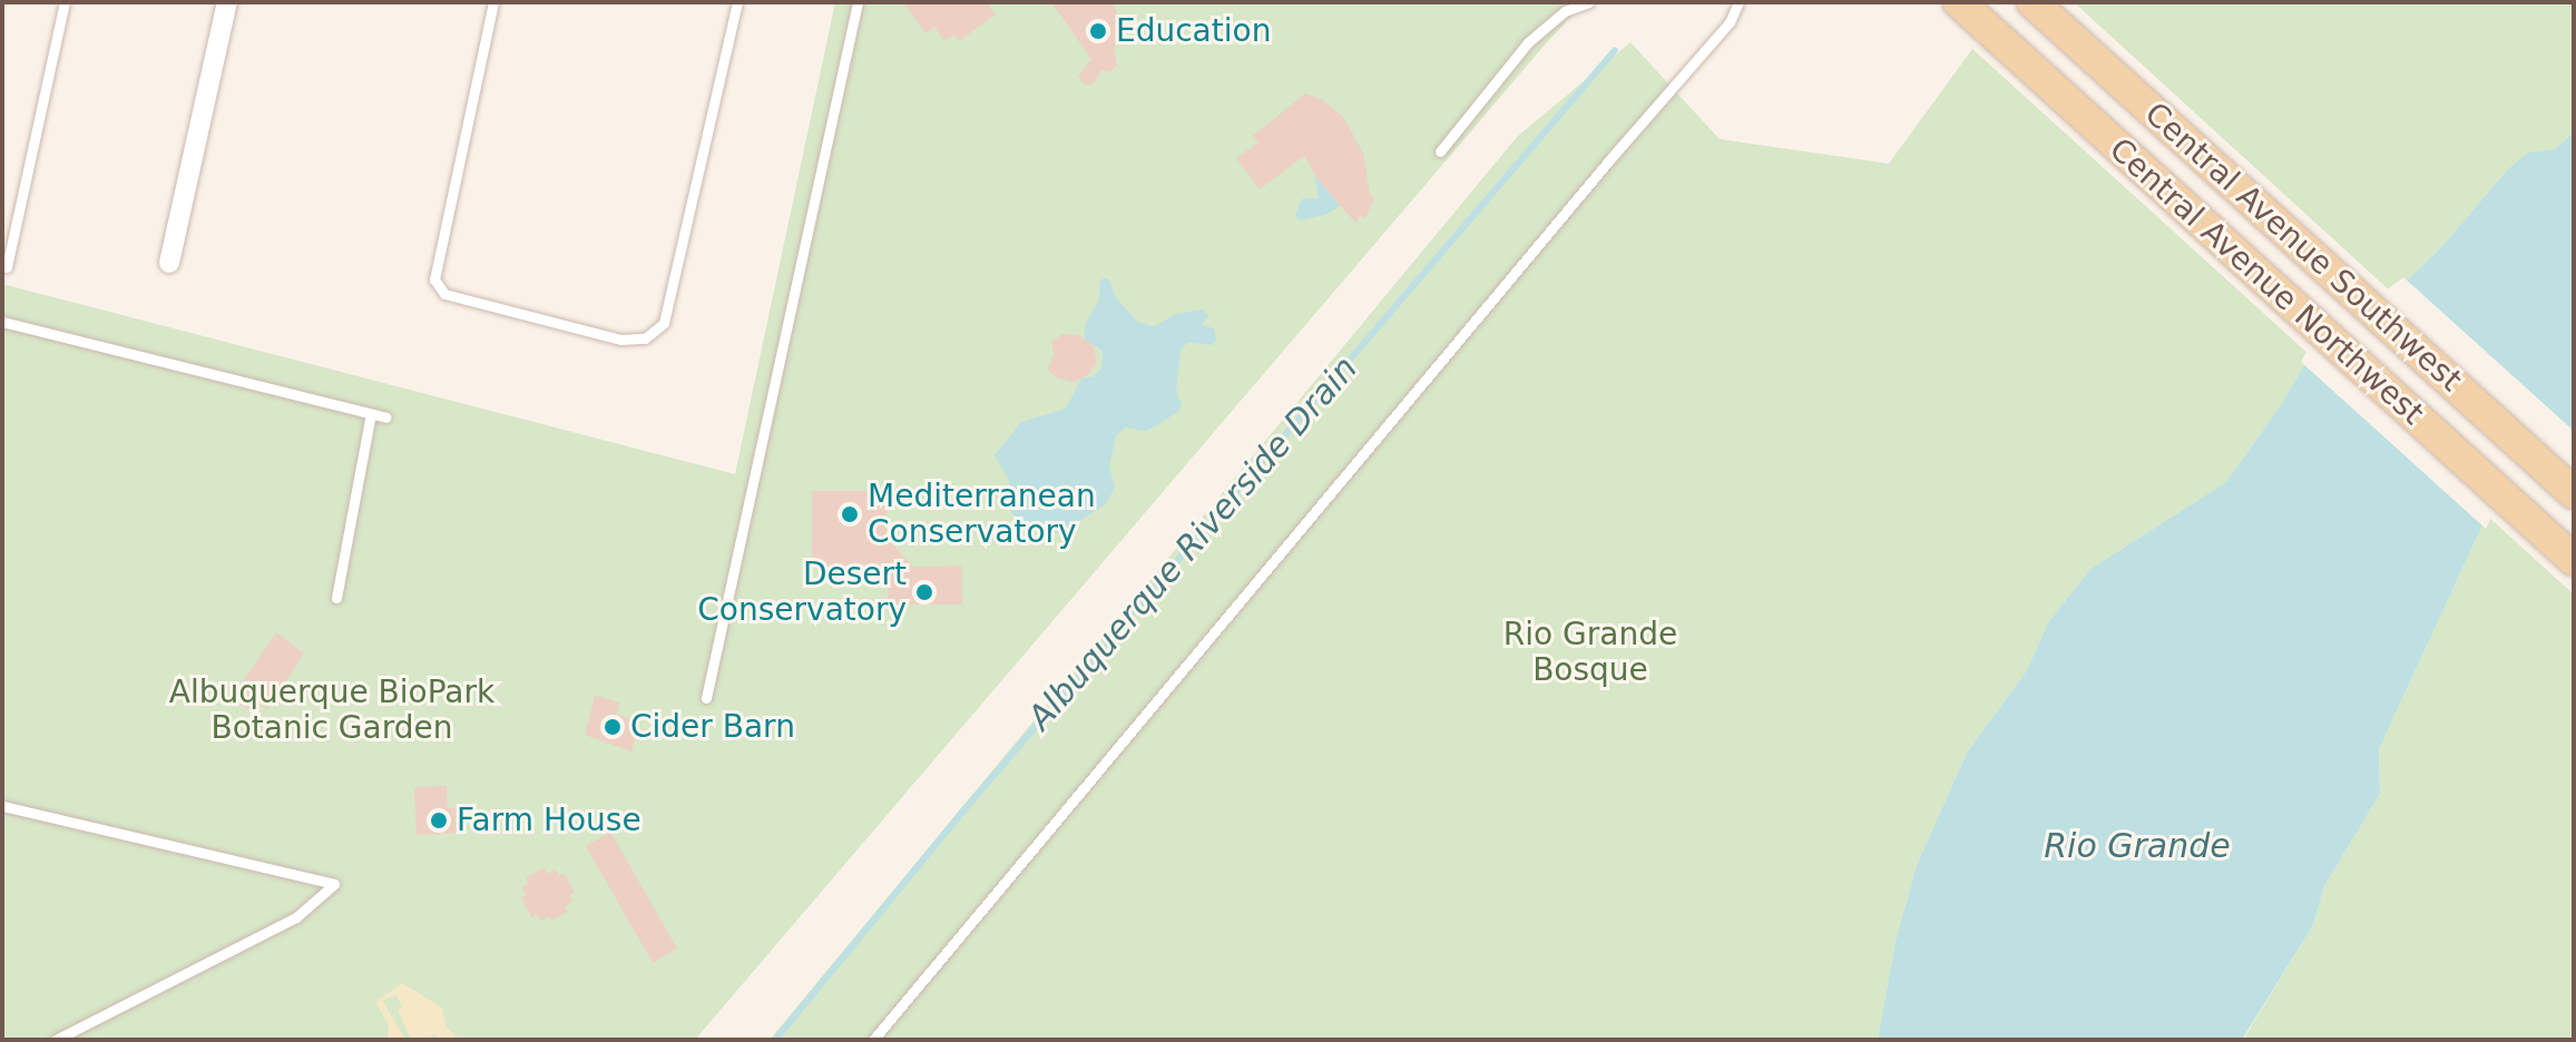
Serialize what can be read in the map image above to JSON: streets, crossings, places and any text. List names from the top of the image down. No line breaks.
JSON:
{"streets":{"main road":["Central Avenue Southwest","Central Avenue Northwest"]},"water":["Albuquerque Riverside Drain","Rio Grande"],"parks":["Rio Grande Bosque","Albuquerque BioPark Botanic Garden"],"places":["Education","Mediterranean Conservatory","Desert Conservatory","Cider Barn","Farm House"]}
